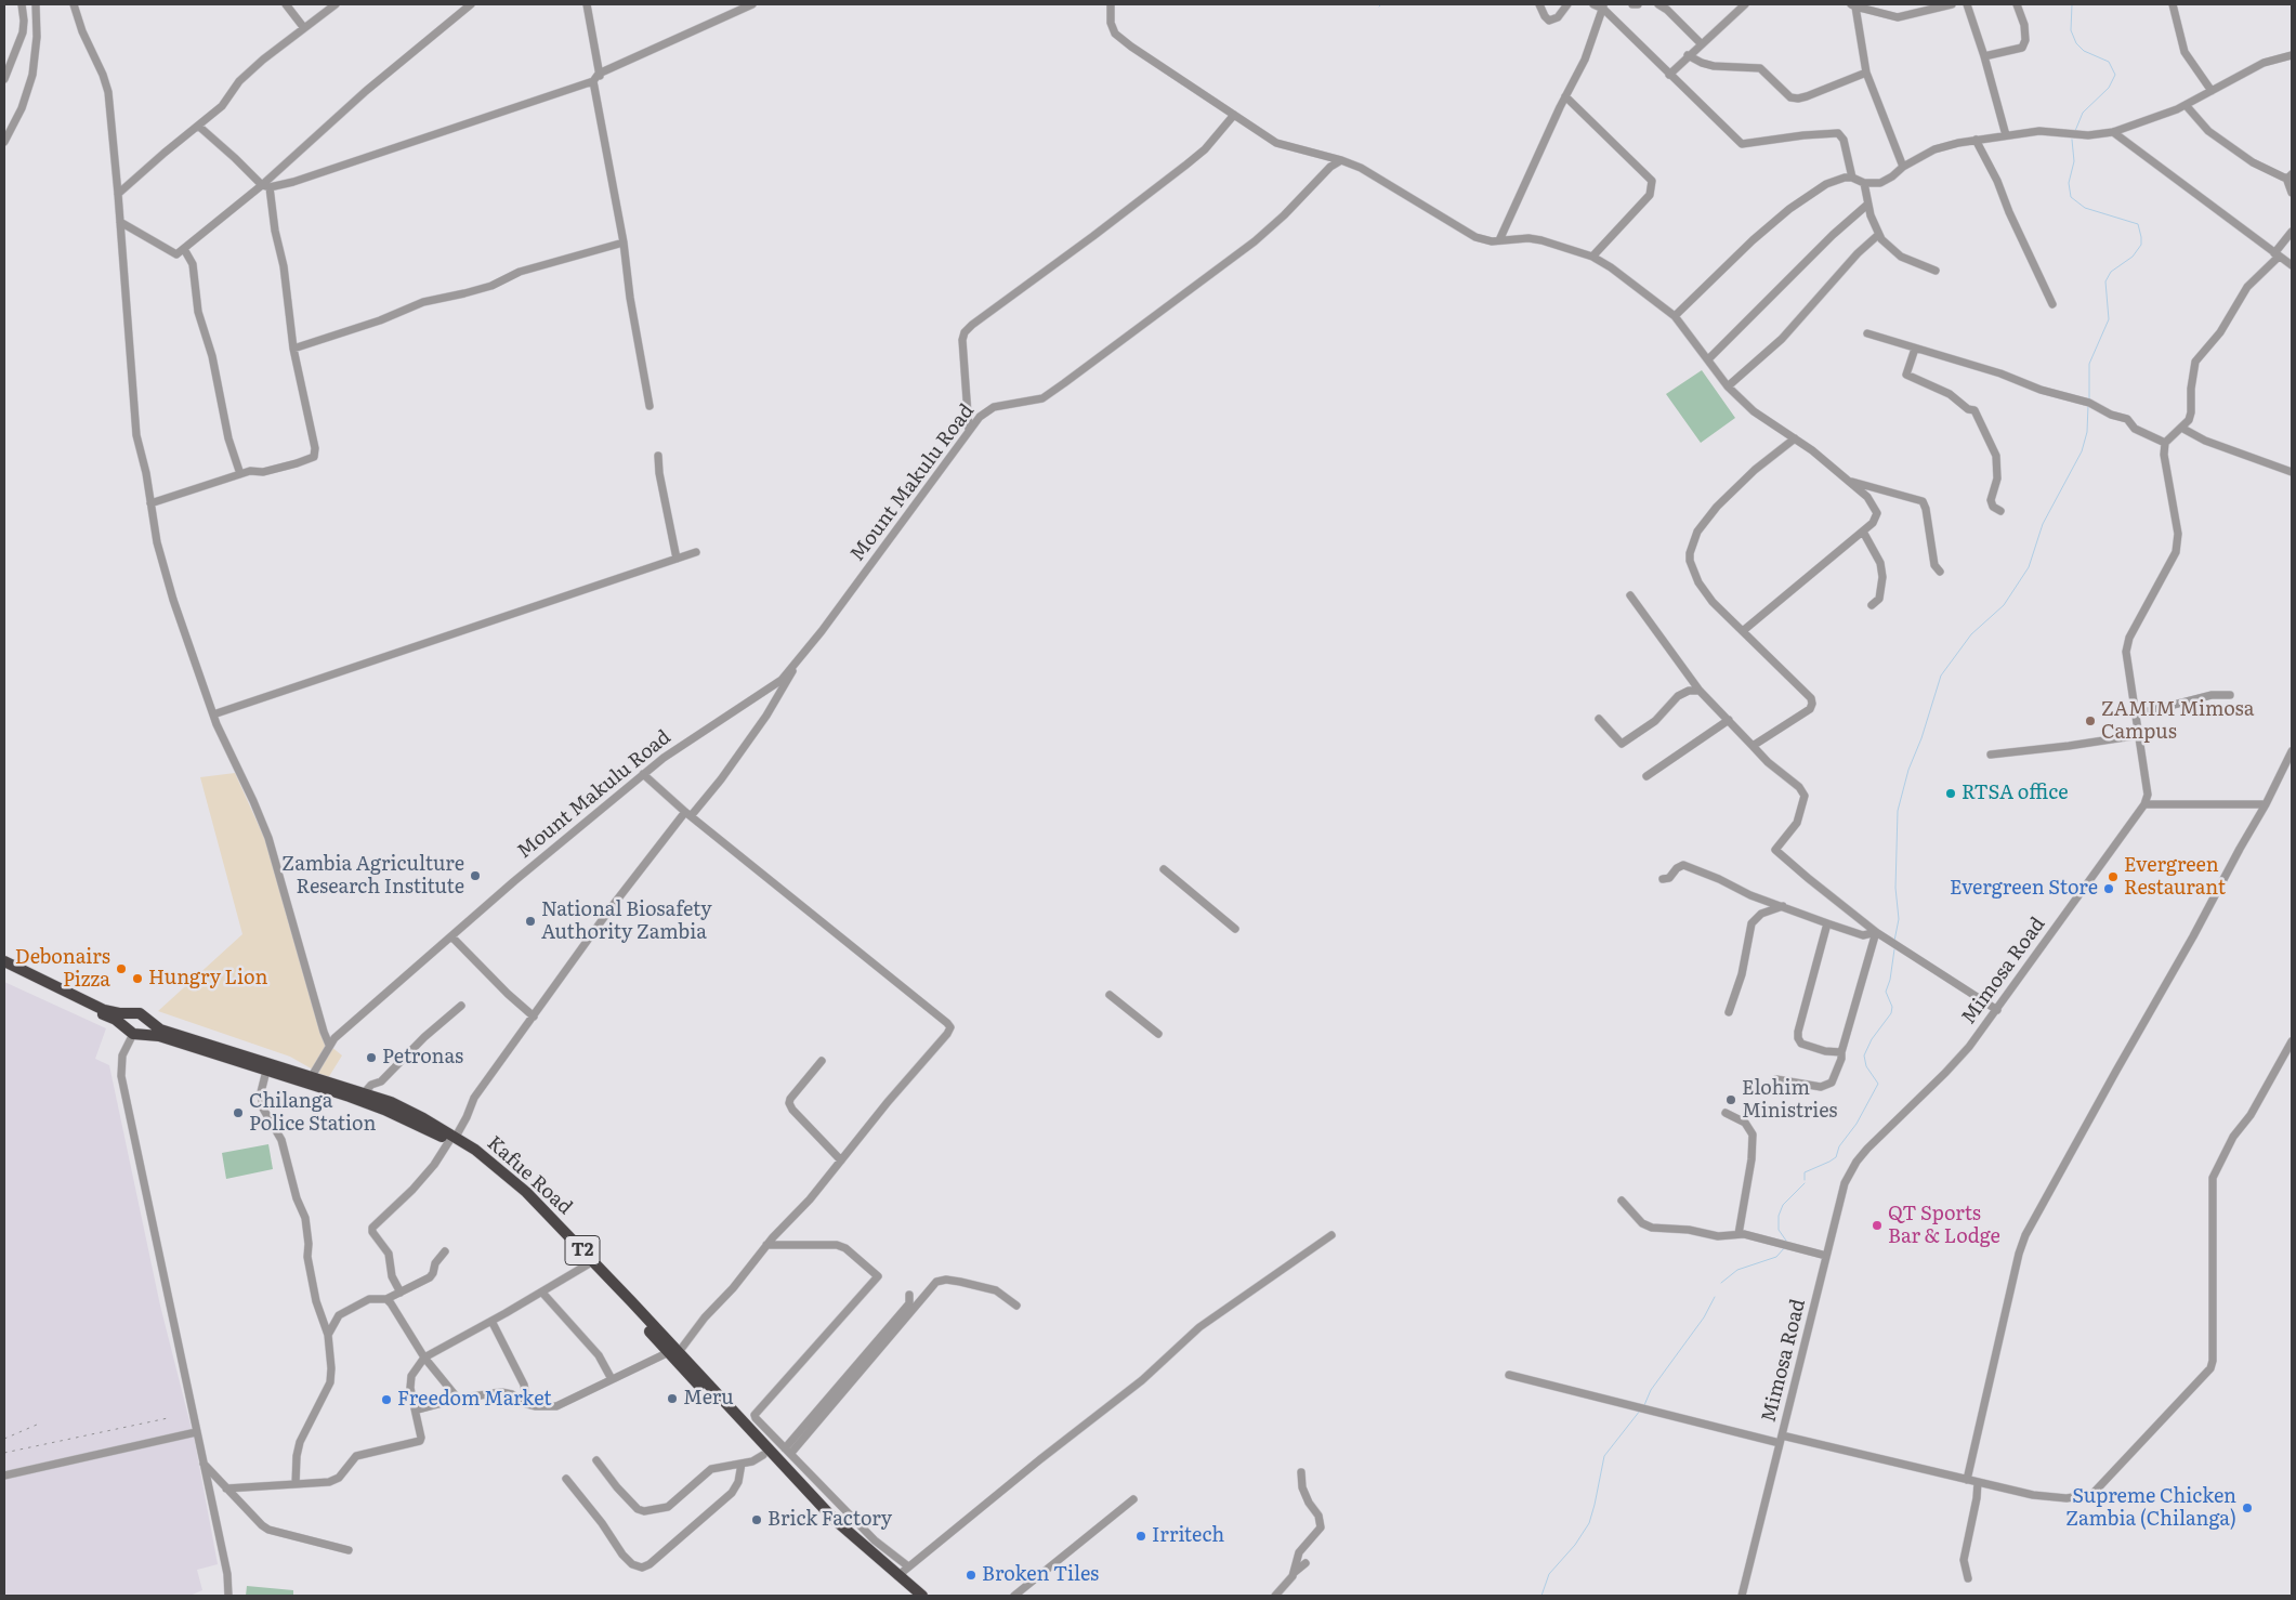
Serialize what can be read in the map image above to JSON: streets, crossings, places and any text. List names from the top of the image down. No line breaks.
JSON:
{"streets":{"highway":["Kafue Road","T2"],"street":["Mount Makulu Road","Mimosa Road"]},"crossings":[["Mount Makulu Road","Kafue Road"]],"places":["ZAMIM Mimosa Campus","RTSA office","Zambia Agriculture Research Institute","Evergreen Restaurant","Evergreen Store","National Biosafety Authority Zambia","Debonairs Pizza","Hungry Lion","Petronas","Elohim Ministries","Chilanga Police Station","QT Sports Bar & Lodge","Meru","Freedom Market","Supreme Chicken Zambia (Chilanga)","Brick Factory","Irritech","Broken Tiles"]}
